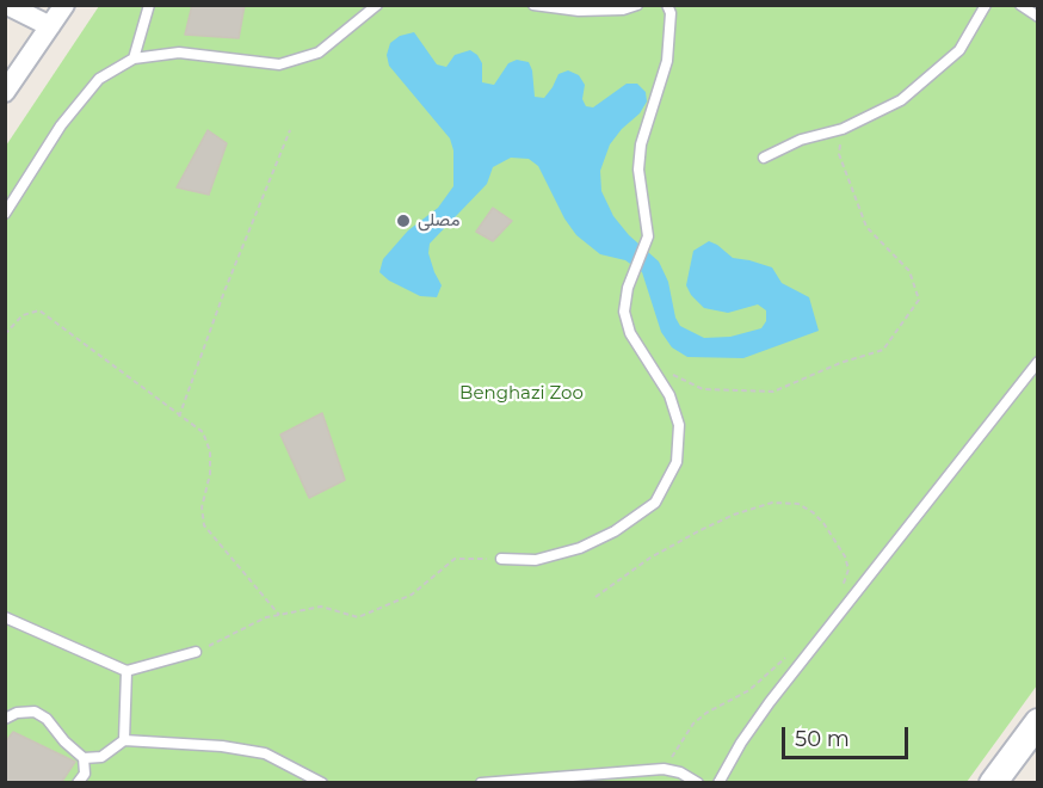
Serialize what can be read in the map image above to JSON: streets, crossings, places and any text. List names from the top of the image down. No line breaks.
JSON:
{"parks":["Benghazi Zoo"],"places":["مصلى"],"scale_bar":"50 m"}
